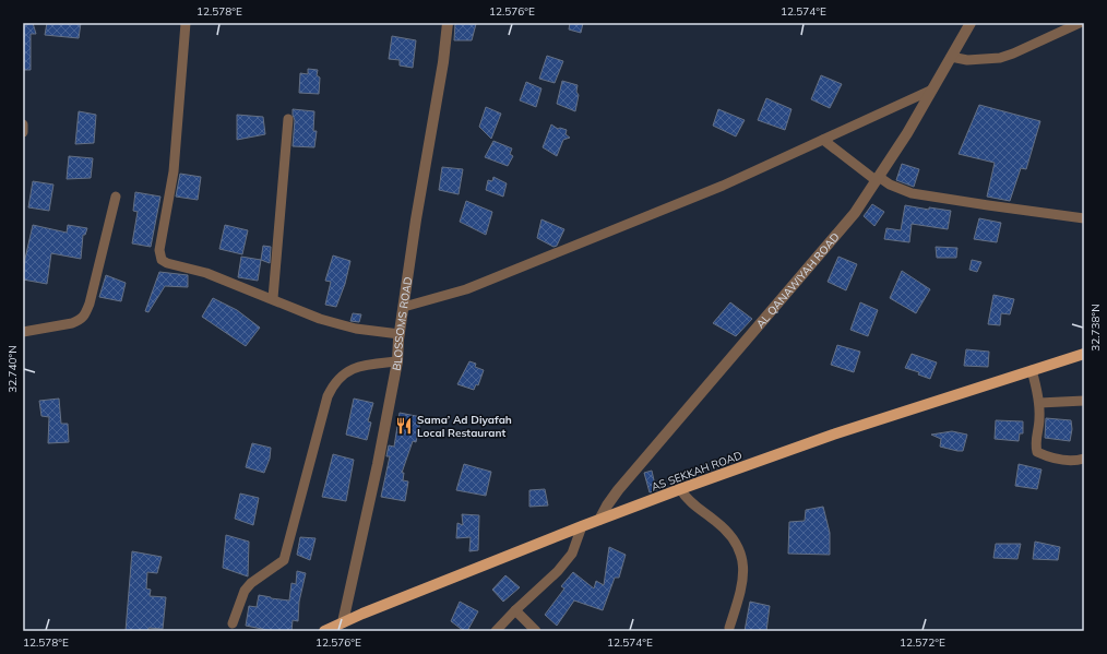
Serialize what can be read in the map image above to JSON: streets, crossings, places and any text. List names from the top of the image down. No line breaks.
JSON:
{"streets":{"main road":["AS SEKKAH ROAD"],"street":["AL QANAWIYAH ROAD","BLOSSOMS ROAD"]},"crossings":[["AL QANAWIYAH ROAD","AS SEKKAH ROAD"],["BLOSSOMS ROAD","AS SEKKAH ROAD"]],"places":{"restaurant":["Sama’ Ad Diyafah Local Restaurant"]},"coordinates":["12.578°E","12.576°E","12.574°E","32.738°N","32.740°N","12.572°E"]}
